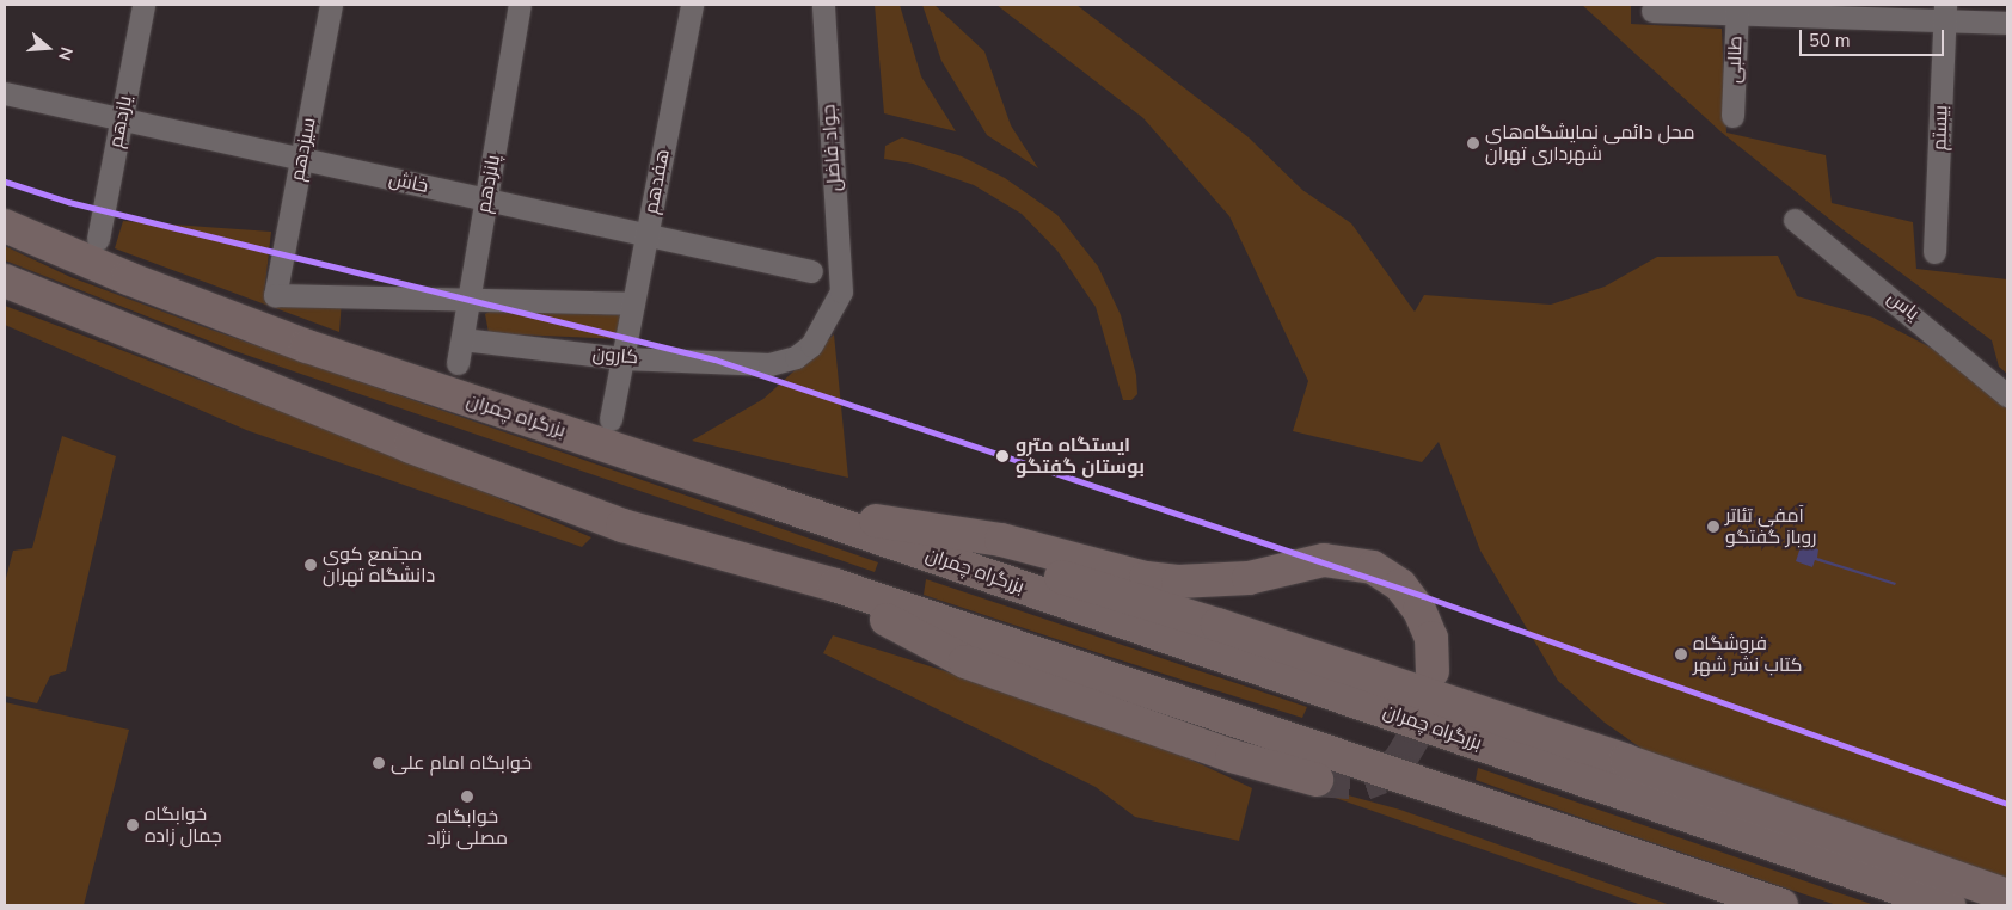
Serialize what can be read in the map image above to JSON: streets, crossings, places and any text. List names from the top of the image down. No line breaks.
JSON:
{"streets":{"highway":["بزرگراه چمران"],"street":["طالبی","یازدهم","بیستم","جواد فاضل","سیزدهم","هفدهم","خاش","پانزدهم","یاس","کارون"]},"crossings":[["یازدهم","خاش"],["جواد فاضل","کارون"],["سیزدهم","خاش"],["سیزدهم","پانزدهم"],["هفدهم","خاش"],["هفدهم","کارون"],["خاش","پانزدهم"],["پانزدهم","کارون"]],"places":["محل دائمی نمایشگاه‌های شهرداری تهران","ایستگاه مترو بوستان گفتگو","آمفی تئاتر روباز گفتگو","مجتمع کوی دانشگاه تهران","فروشگاه کتاب نشر شهر","خوابگاه امام علی","خوابگاه مصلی نژاد","خوابگاه جمال زاده"],"scale_bar":"50 m","north":"right"}
